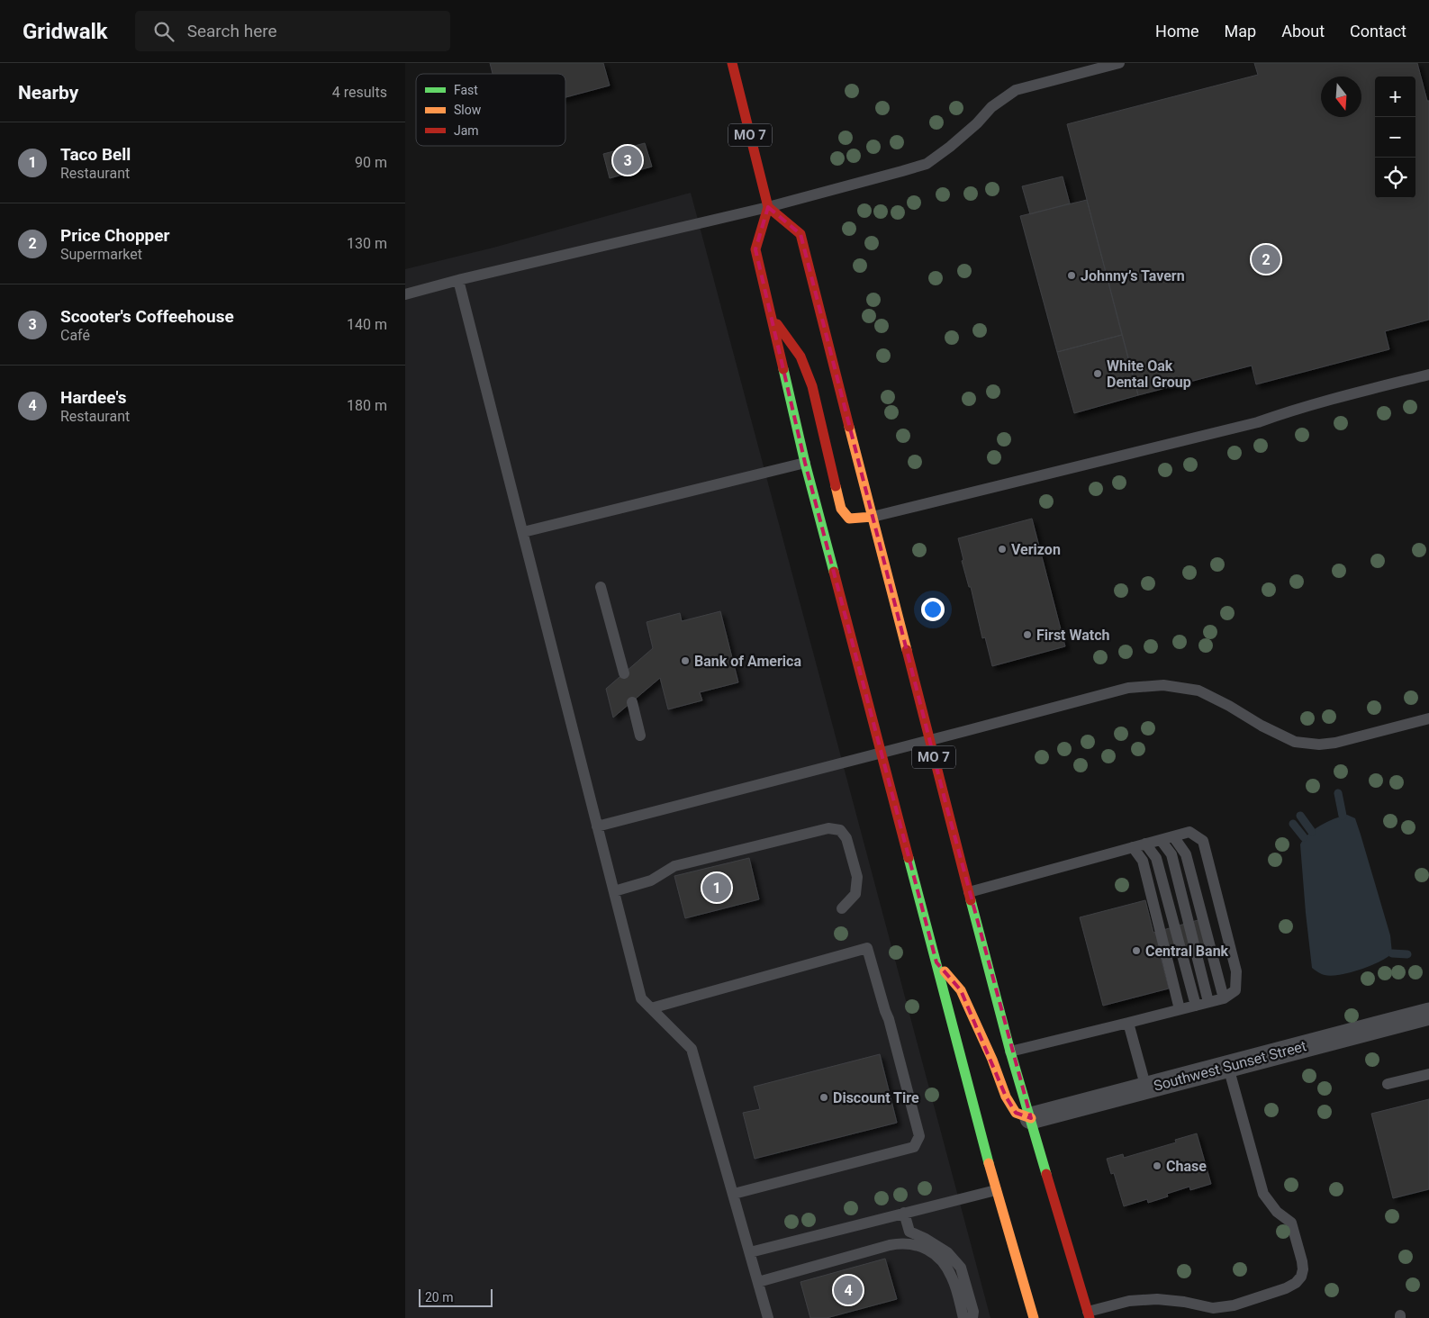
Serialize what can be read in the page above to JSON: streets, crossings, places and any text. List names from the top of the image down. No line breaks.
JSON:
{"streets":{"main road":["MO 7"],"street":["Southwest Sunset Street"]},"crossings":[["MO 7","Southwest Sunset Street"]],"places":["Johnny’s Tavern","White Oak Dental Group","Verizon","First Watch","Bank of America","Central Bank","Discount Tire","Chase"],"legend":["Fast","Slow","Jam"],"scale_bar":"20 m","north":"bottom","page":{"header":"Gridwalk","search":"Search here","nav":["Home","Map","About","Contact"],"heading":["Nearby","4 results"],"map_buttons":["+","−"],"list":[{"mark":"1","name":"Taco Bell","note":"Restaurant","value":"90 m"},{"mark":"2","name":"Price Chopper","note":"Supermarket","value":"130 m"},{"mark":"3","name":"Scooter's Coffeehouse","note":"Café","value":"140 m"},{"mark":"4","name":"Hardee's","note":"Restaurant","value":"180 m"}],"pins":["3","2","1","4"],"scale":"20 m"}}
